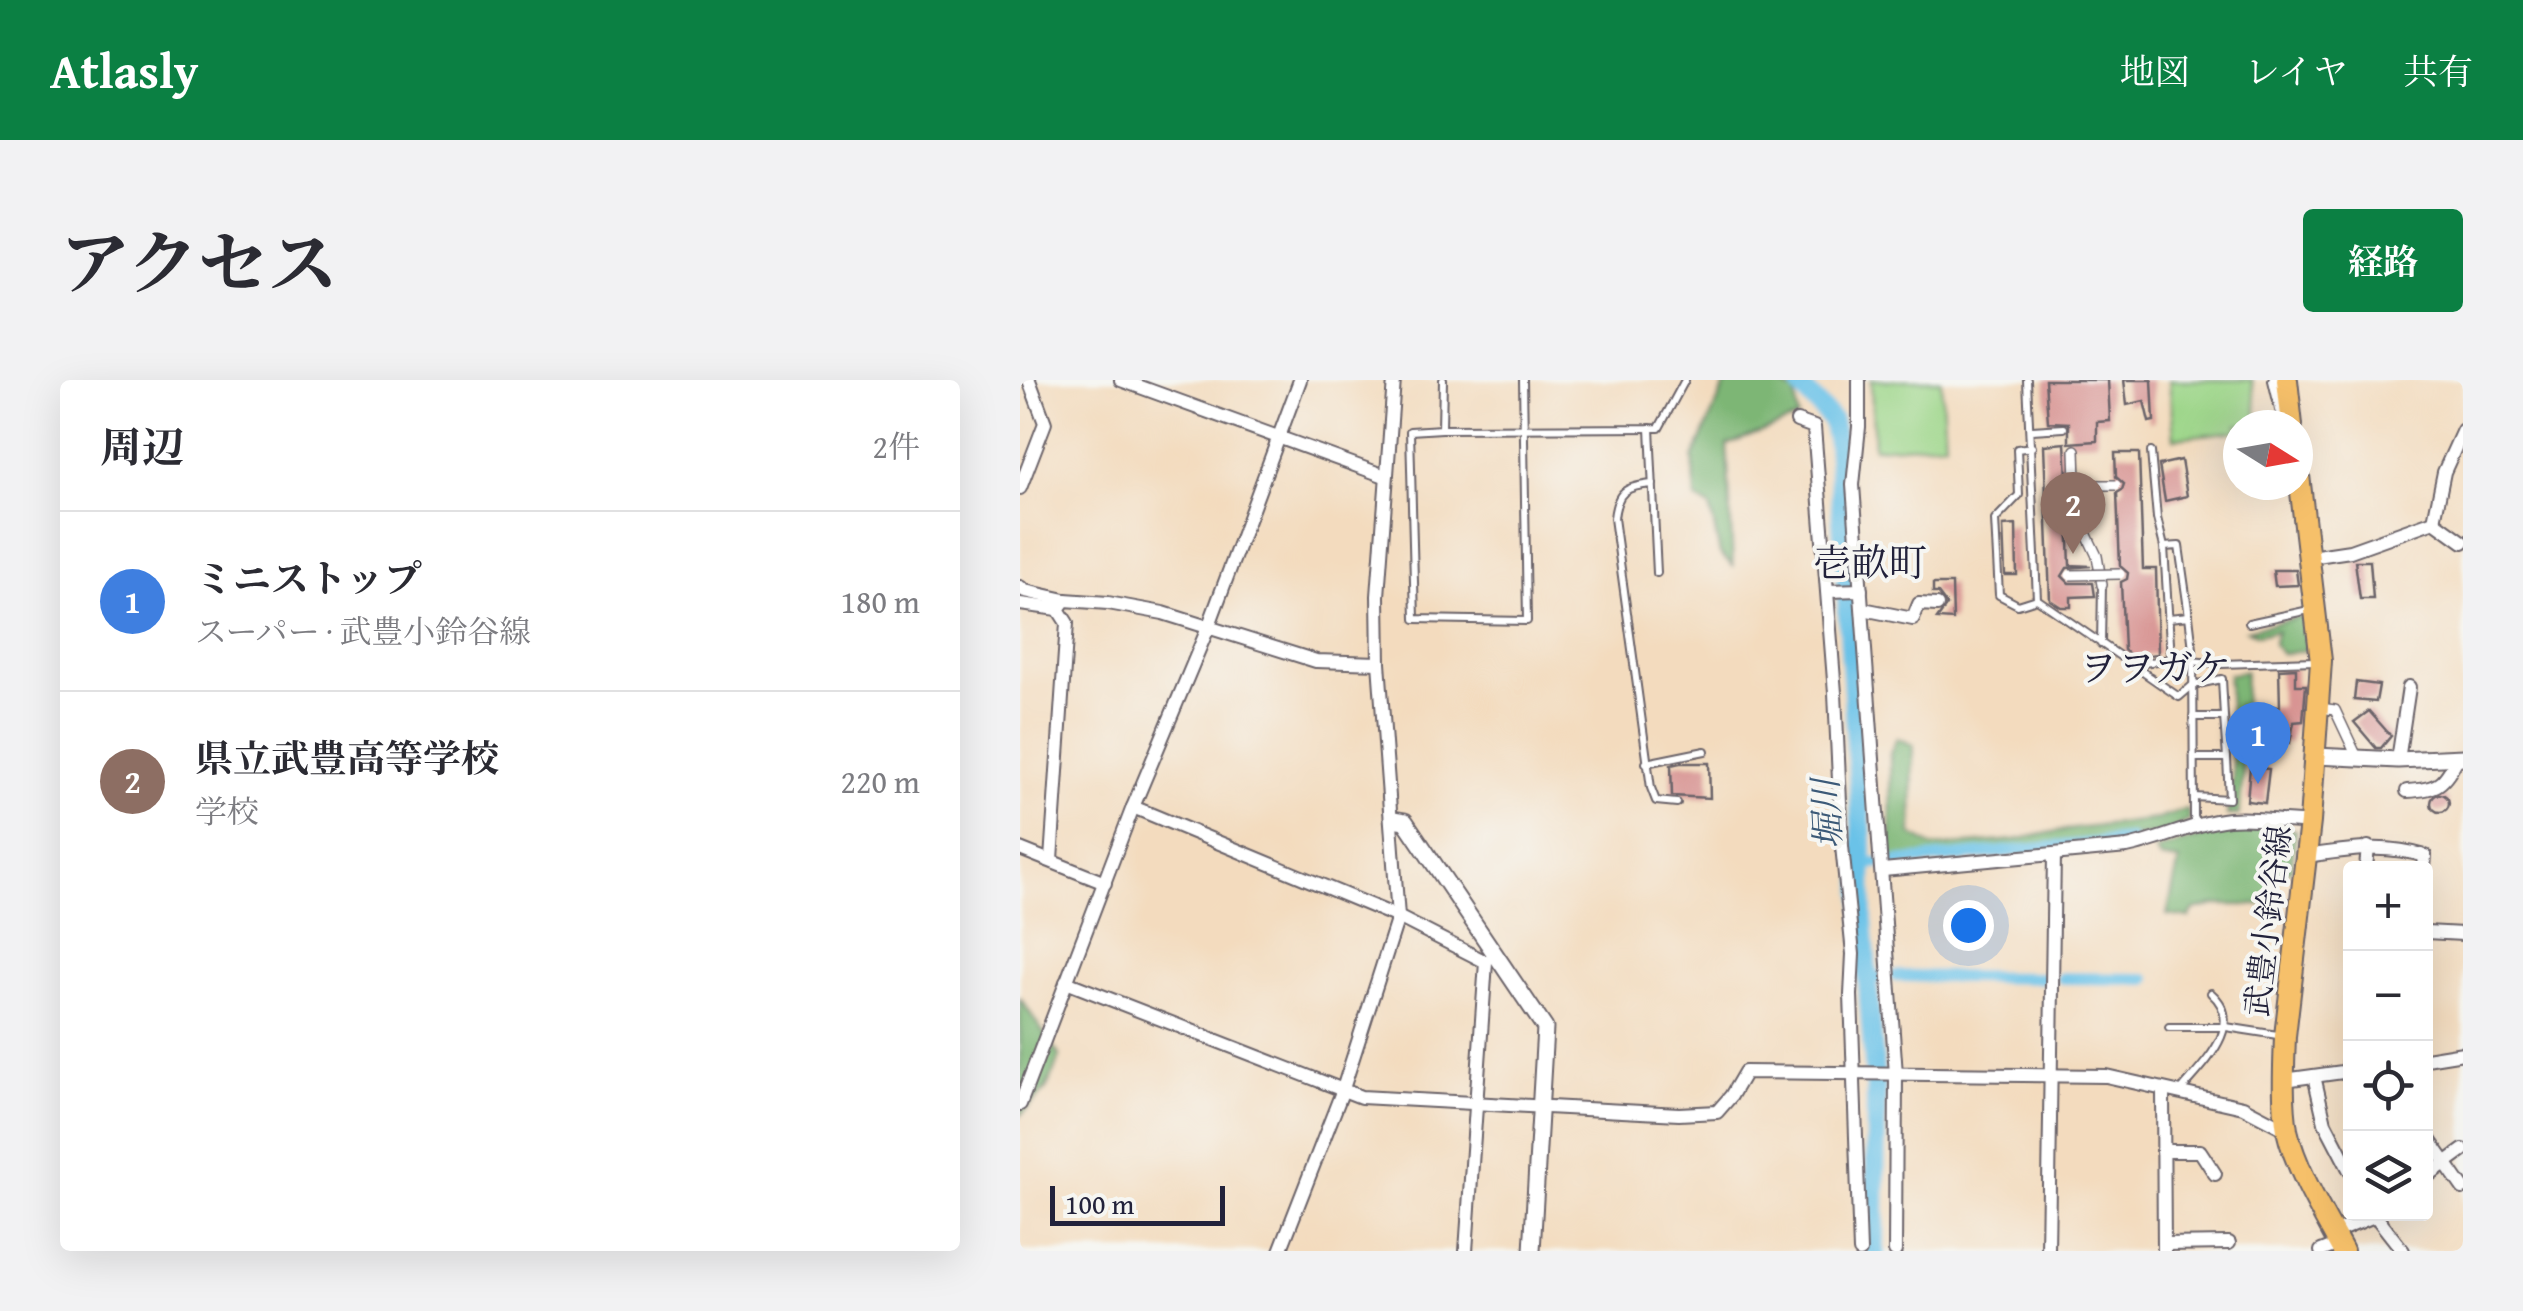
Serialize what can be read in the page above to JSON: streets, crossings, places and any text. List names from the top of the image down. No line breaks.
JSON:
{"streets":{"main road":["武豊小鈴谷線"]},"districts":["壱畝町","ヲヲガケ"],"water":["堀川"],"scale_bar":"100 m","north":"right","page":{"header":"Atlasly","nav":["地図","レイヤ","共有"],"title":"アクセス","buttons":"経路","heading":["周辺","2件"],"pins":["2","1"],"list":[{"mark":"1","name":"ミニストップ","note":"スーパー · 武豊小鈴谷線","value":"180 m"},{"mark":"2","name":"県立武豊高等学校","note":"学校","value":"220 m"}],"map_buttons":["+","−"],"scale":"100 m"}}
